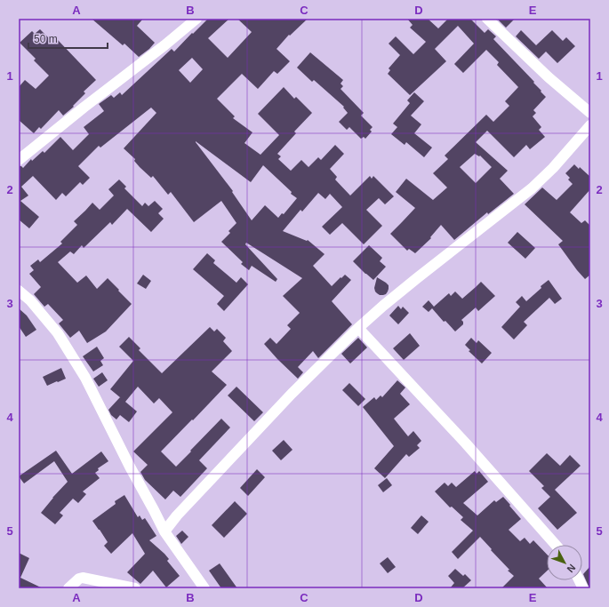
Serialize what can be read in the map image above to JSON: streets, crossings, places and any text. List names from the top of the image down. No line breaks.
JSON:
{"scale_bar":"50 m","north":"bottom right","grid":{"columns":["A","B","C","D","E"],"rows":["1","2","3","4","5"]}}
